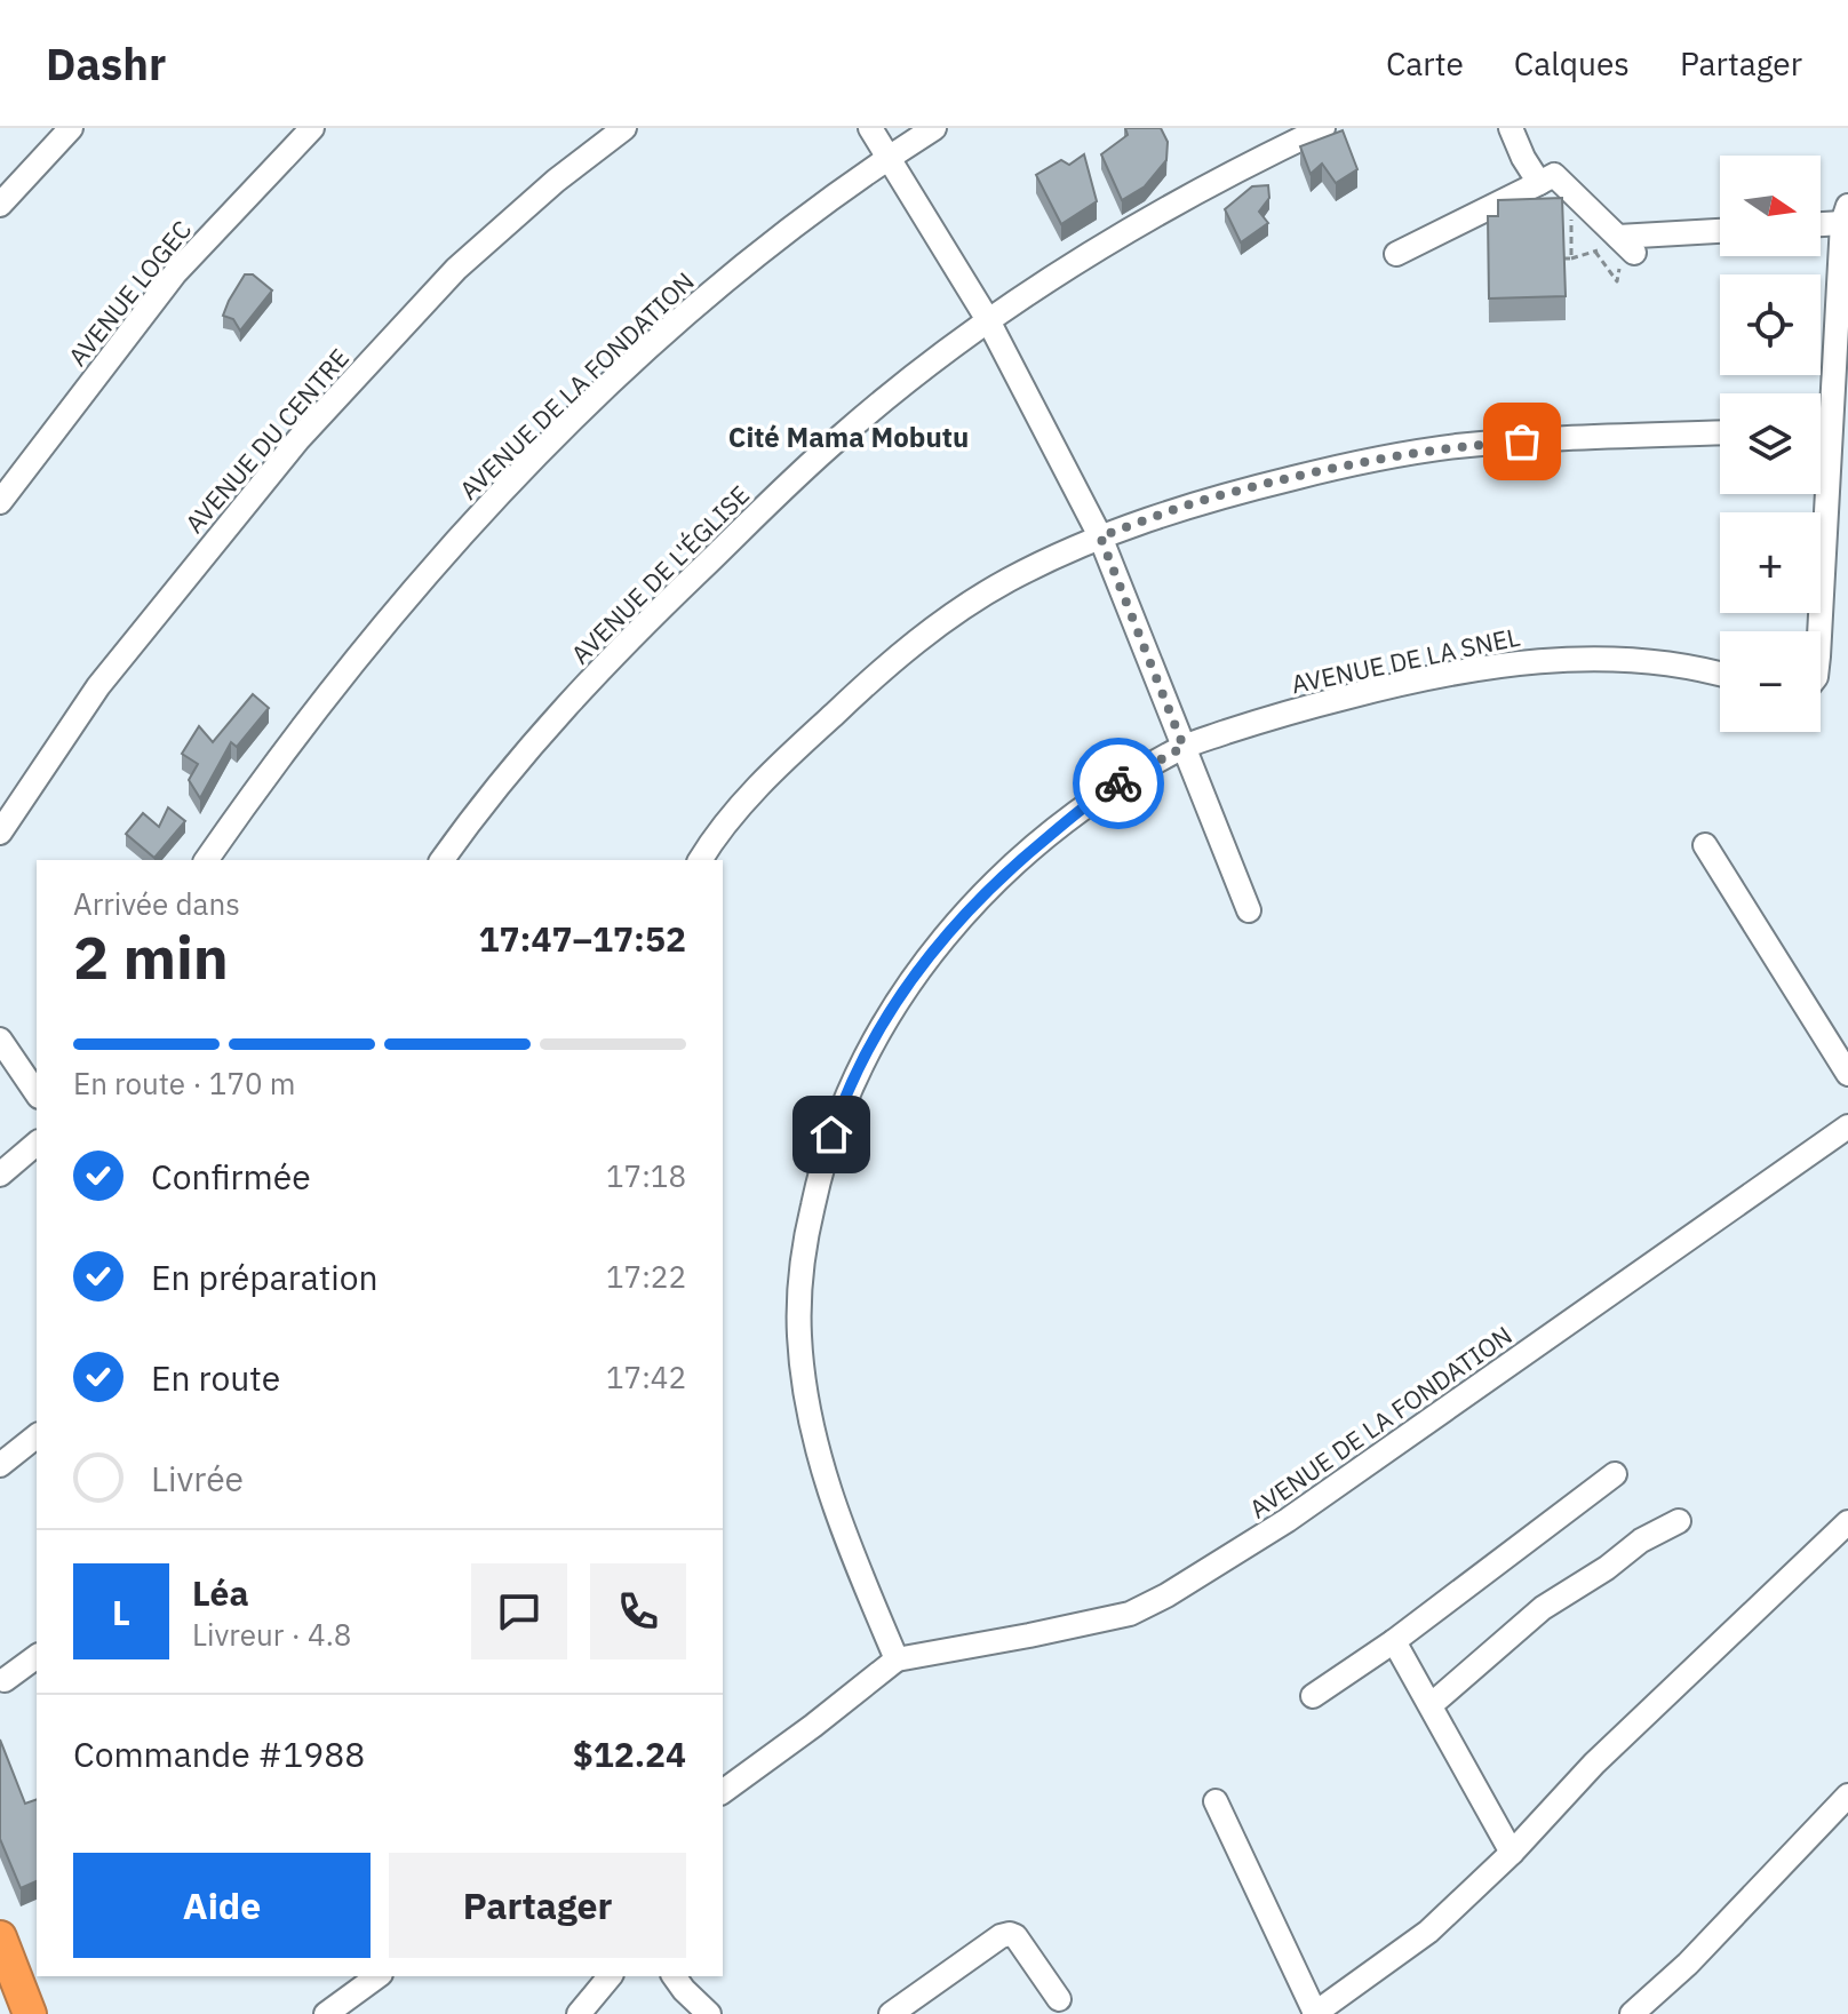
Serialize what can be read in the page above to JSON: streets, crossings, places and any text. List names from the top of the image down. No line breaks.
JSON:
{"streets":{"street":["AVENUE LOGEC","AVENUE DE LA FONDATION","AVENUE DU CENTRE","AVENUE DE L'ÉGLISE","AVENUE DE LA SNEL"]},"crossings":[["AVENUE DE LA FONDATION","AVENUE DE LA SNEL"]],"districts":["Cité Mama Mobutu"],"north":"right","page":{"header":"Dashr","nav":["Carte","Calques","Partager"],"map_buttons":["+","−"],"heading":["2 min","Arrivée dans","17:47–17:52"],"panel":["Léa","Livreur · 4.8","Commande #1988","$12.24"],"bar":"En route · 170 m","list":[["Confirmée","17:18"],["En préparation","17:22"],["En route","17:42"],"Livrée"],"round":"L","buttons":["Aide","Partager"]}}
